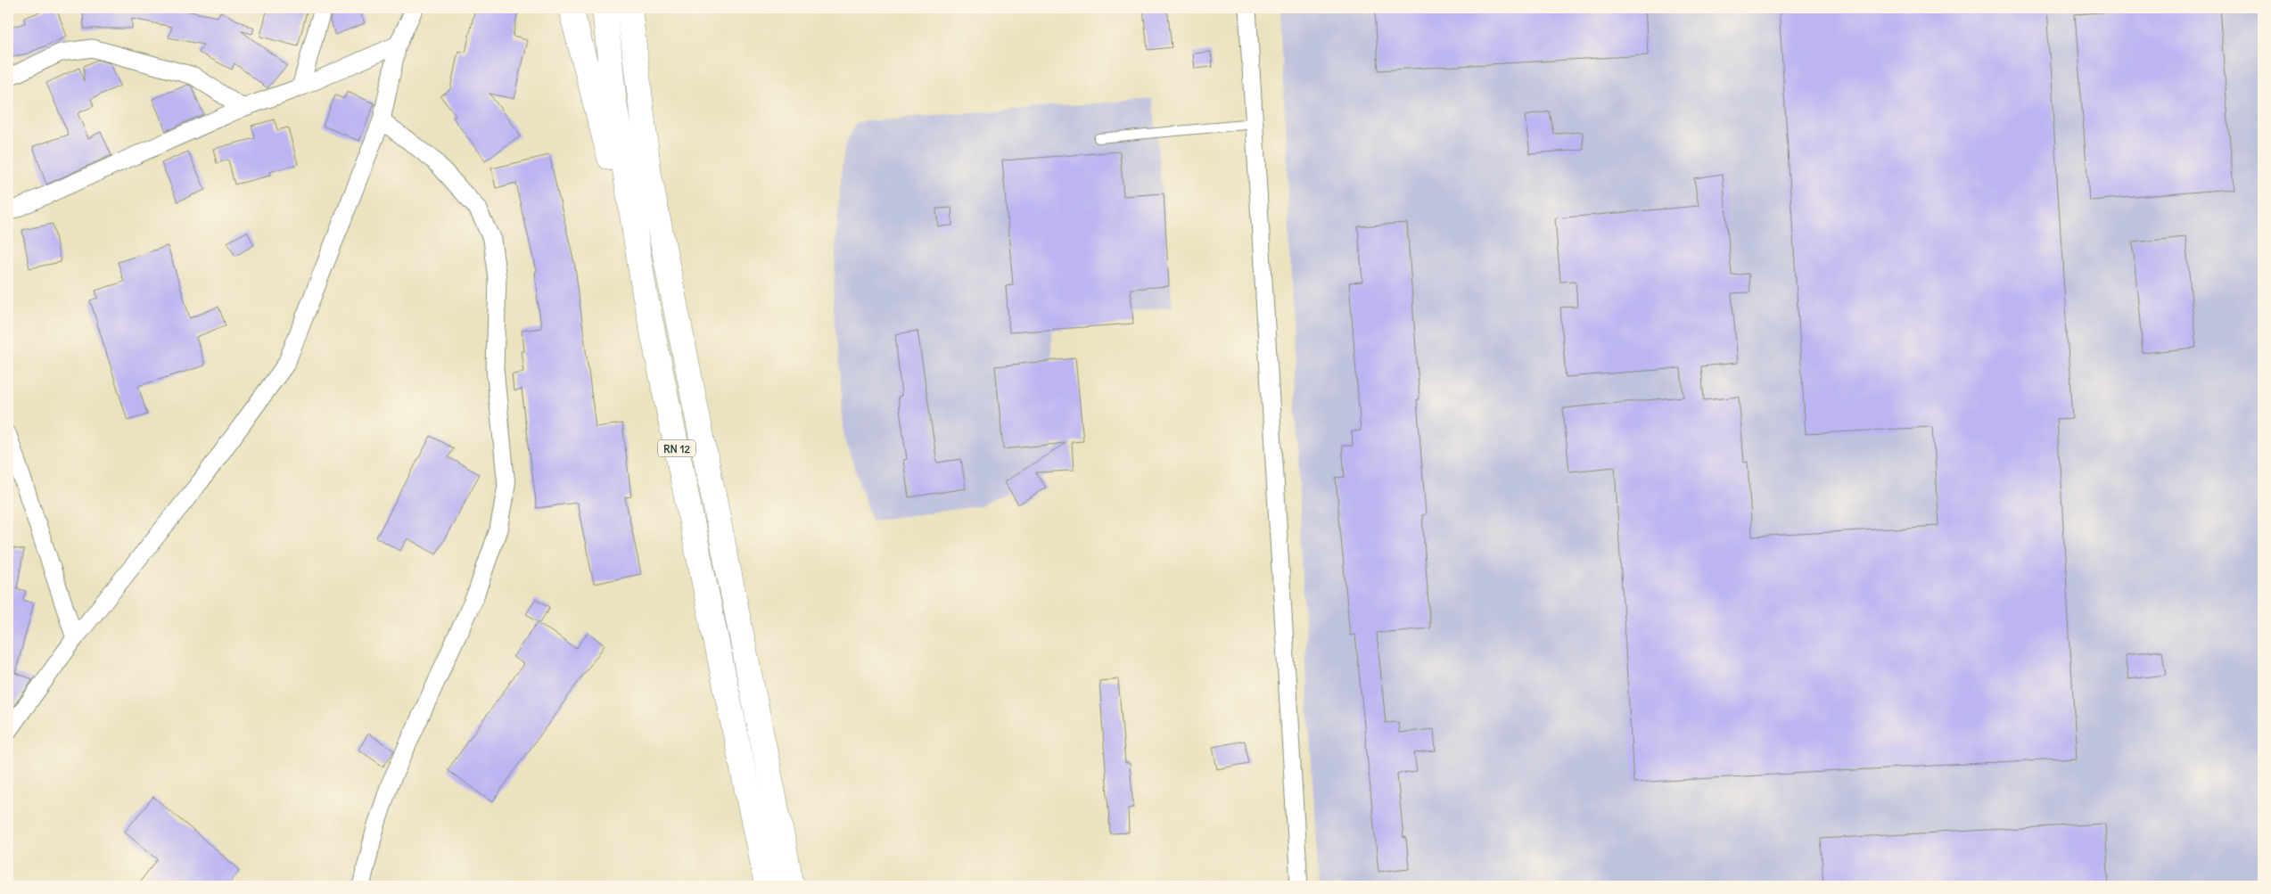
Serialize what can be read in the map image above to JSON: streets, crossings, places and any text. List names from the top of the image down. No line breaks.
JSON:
{"streets":{"highway":["RN 12"]}}
